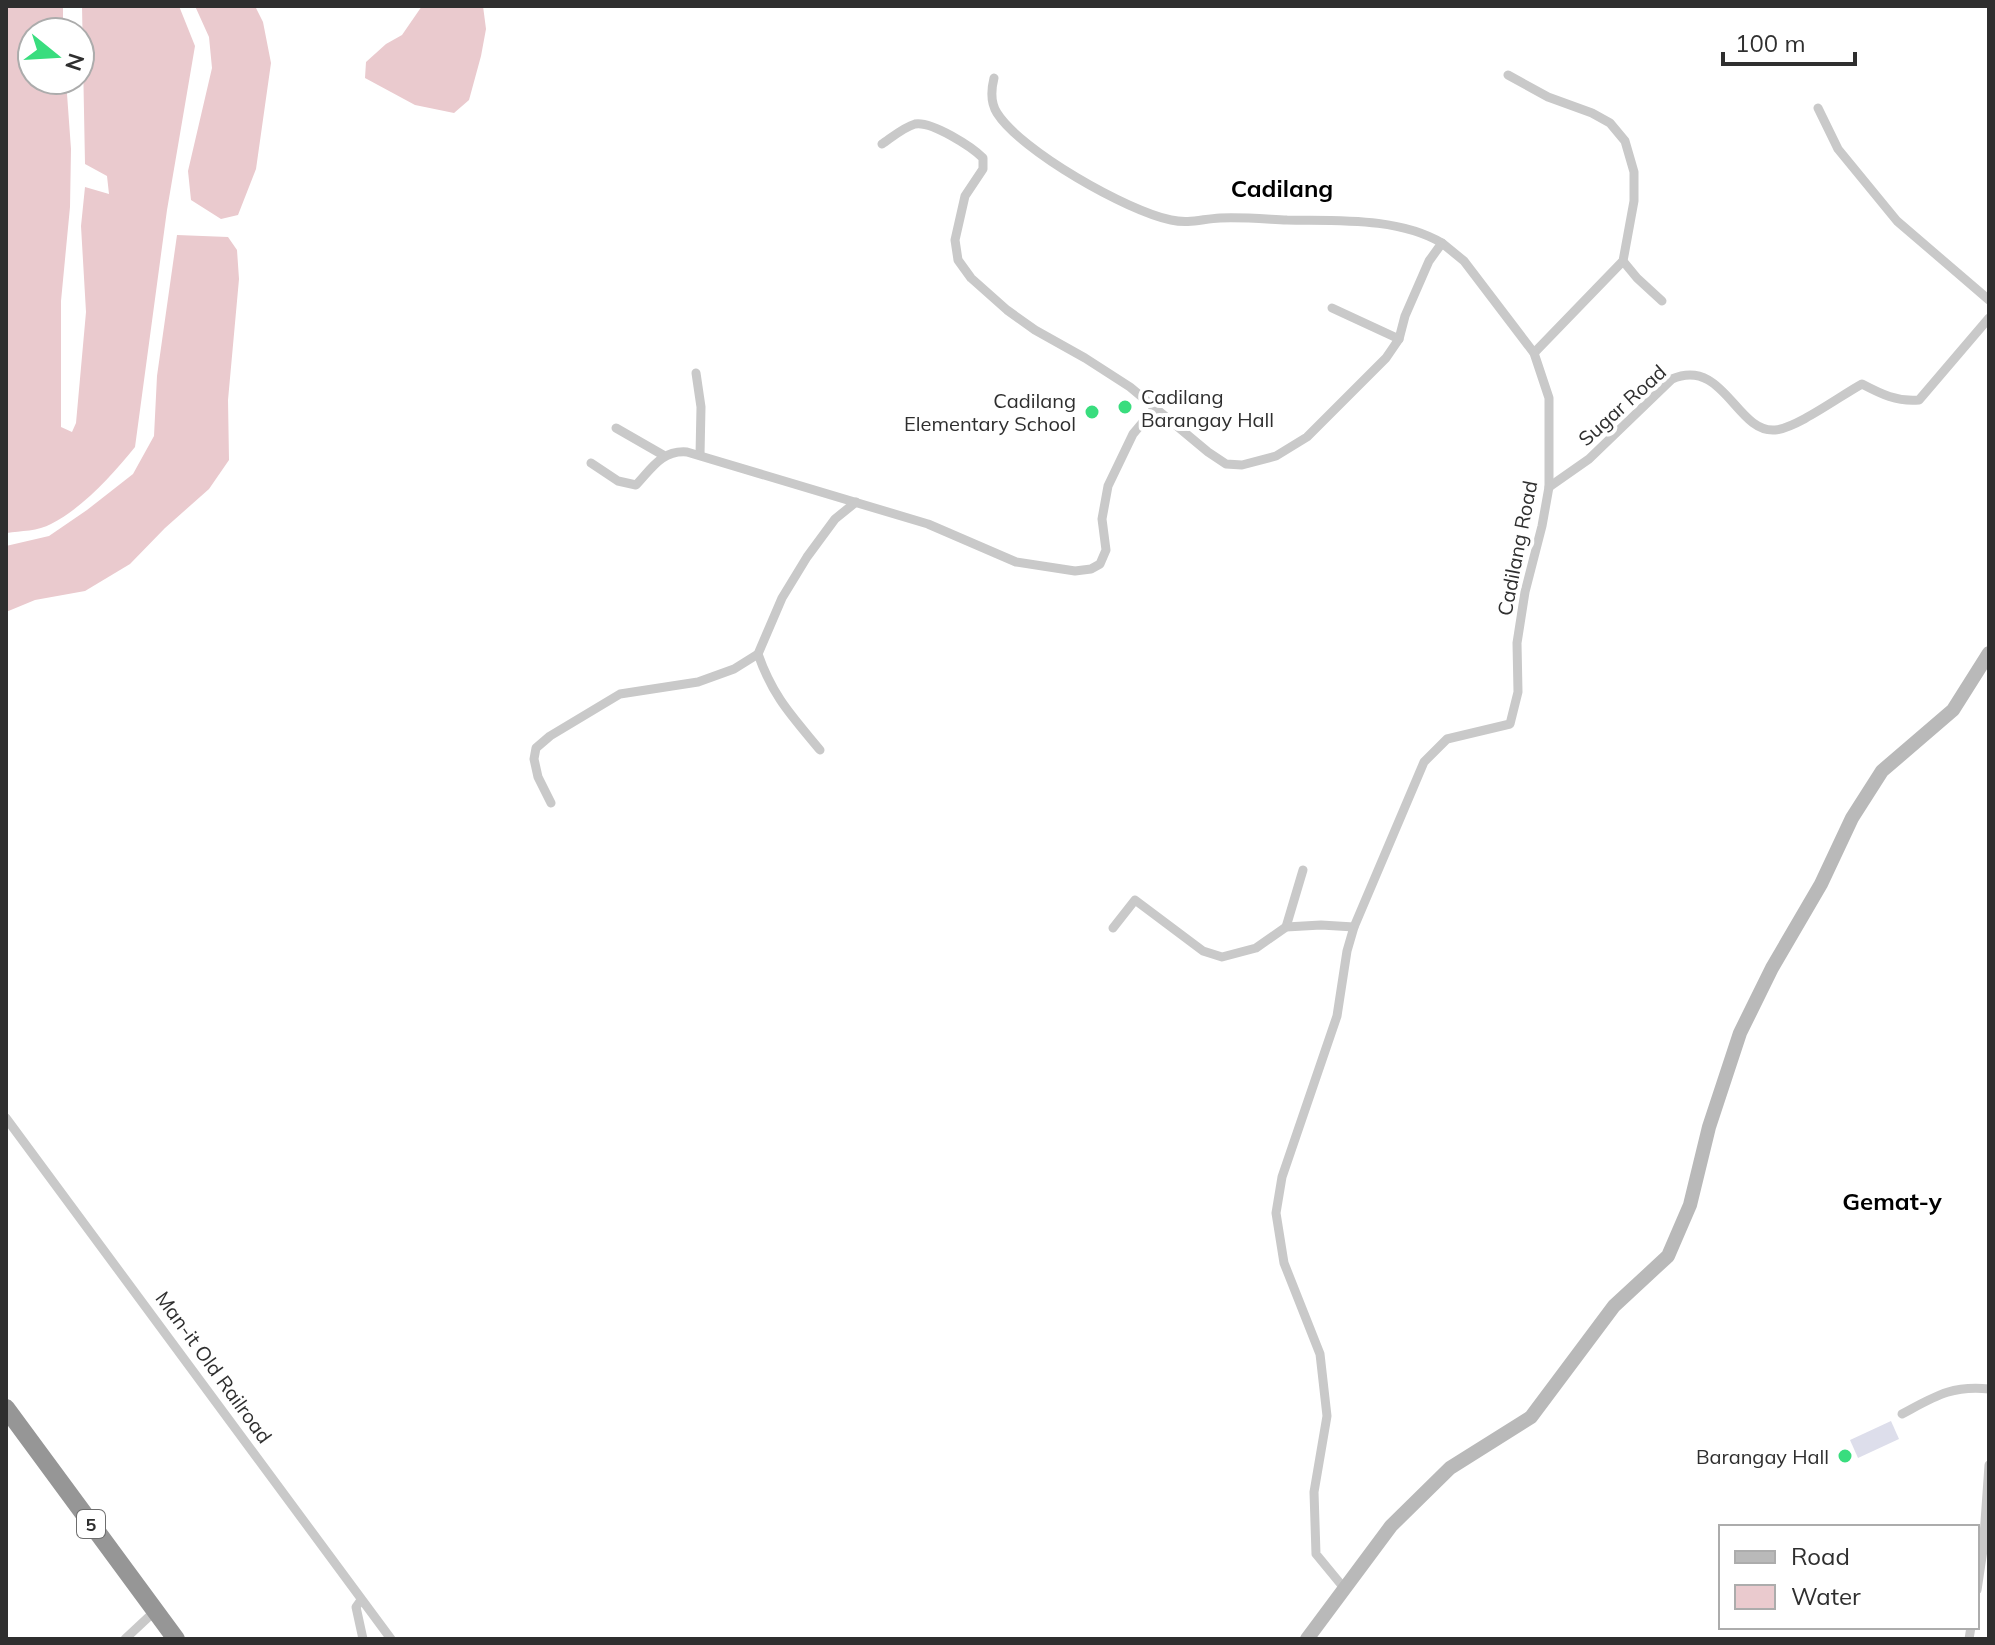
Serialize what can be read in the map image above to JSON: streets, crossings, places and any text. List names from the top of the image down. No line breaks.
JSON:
{"streets":{"highway":["5"],"street":["Sugar Road","Cadilang Road","Man-it Old Railroad"]},"crossings":[["Sugar Road","Cadilang Road"]],"districts":["Cadilang","Gemat-y"],"places":["Cadilang Barangay Hall","Cadilang Elementary School","Barangay Hall"],"legend":["Road","Water"],"scale_bar":"100 m","north":"right"}
